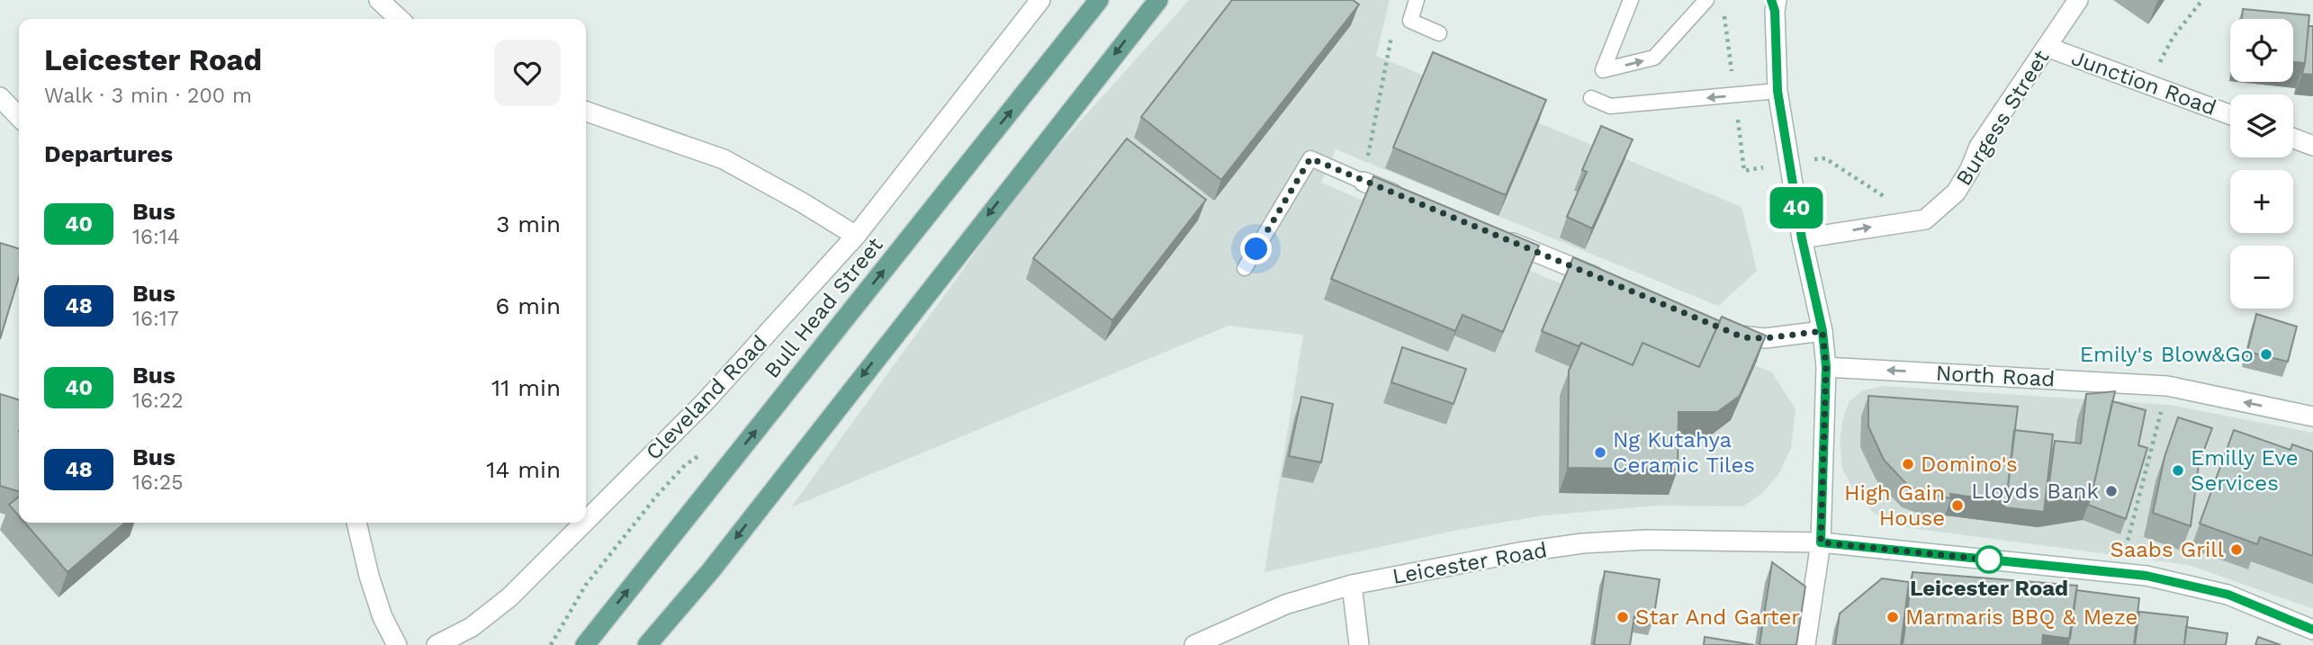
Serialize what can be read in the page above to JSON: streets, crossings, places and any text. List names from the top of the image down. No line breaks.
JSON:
{"streets":{"main road":["Bull Head Street"],"street":["Junction Road","Burgess Street","North Road","Cleveland Road","Leicester Road"]},"crossings":[["Junction Road","Burgess Street"]],"one_way":["Burgess Street","North Road"],"places":["Emily's Blow&Go","Ng Kutahya Ceramic Tiles","Domino's","Emilly Eve Services","Lloyds Bank","High Gain House","Saabs Grill","Leicester Road","Star And Garter","Marmaris BBQ & Meze"],"lines":["bus line 40"],"page":{"on_map":"40","map_buttons":["+","−"],"heading":[["Leicester Road","Walk · 3 min · 200 m"],"Departures"],"list":[{"mark":"40","name":"Bus","note":"16:14","value":"3 min"},{"mark":"48","name":"Bus","note":"16:17","value":"6 min"},{"mark":"40","name":"Bus","note":"16:22","value":"11 min"},{"mark":"48","name":"Bus","note":"16:25","value":"14 min"}]}}
